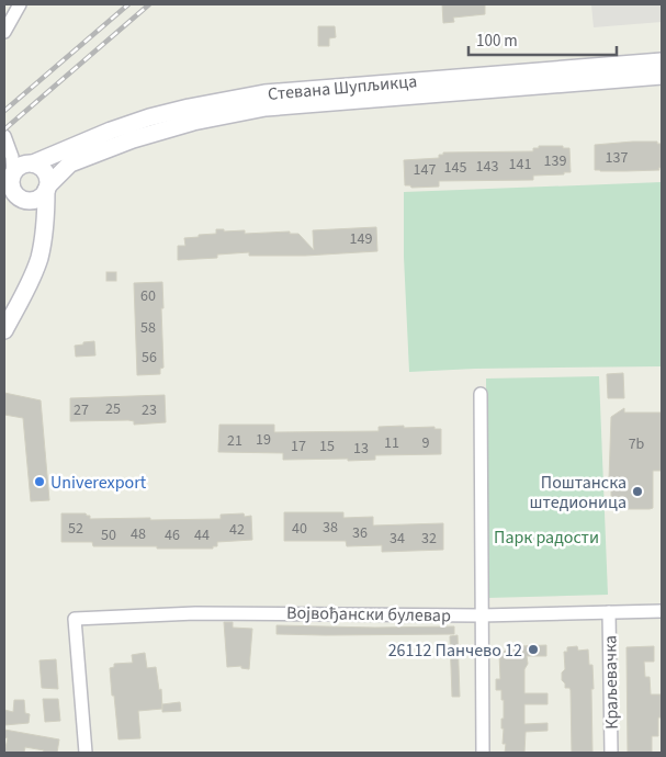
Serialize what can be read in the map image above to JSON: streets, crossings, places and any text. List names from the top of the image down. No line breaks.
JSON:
{"streets":{"main road":["Стевана Шупљикца"],"street":["Војвођански булевар","Краљевачка"]},"crossings":[["Војвођански булевар","Краљевачка"]],"parks":["Парк радости"],"places":["Univerexport","Поштанска штедионица","26112 Панчево 12"],"house_numbers":["137","139","141","143","145","147","149","60","58","56","25","27","23","19","21","11","9","7b","17","15","13","38","52","40","42","36","48","50","46","44","34","32"],"scale_bar":"100 m"}
